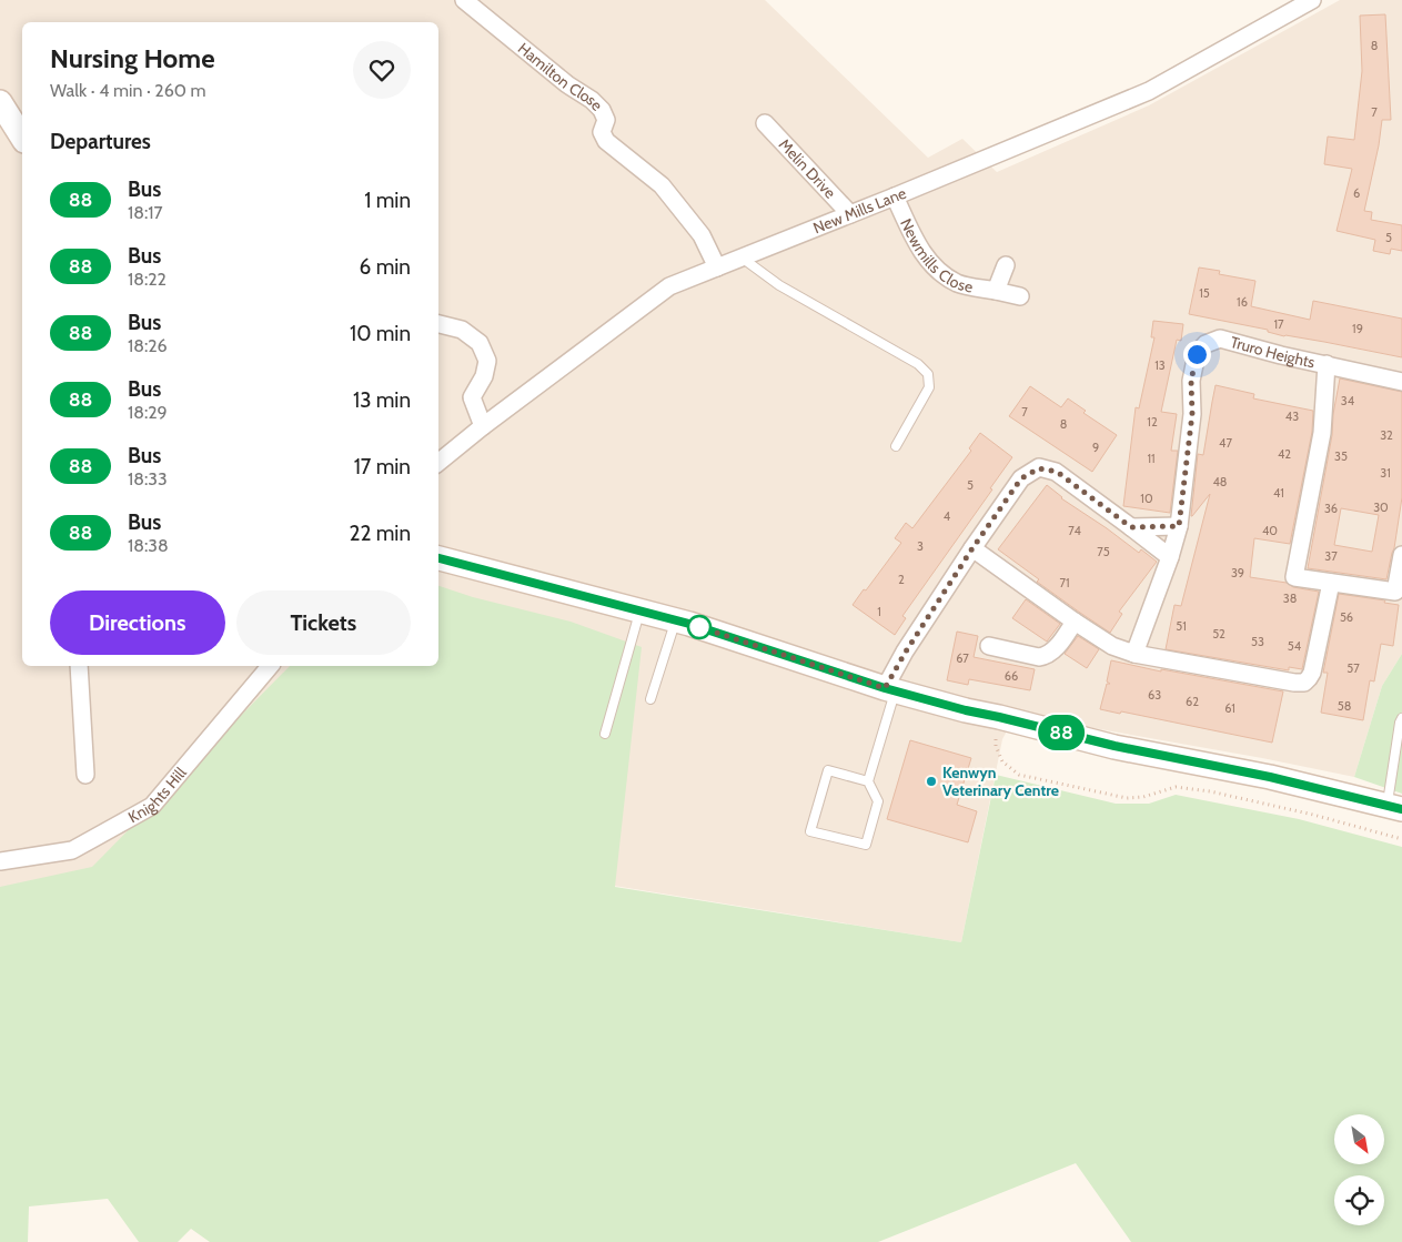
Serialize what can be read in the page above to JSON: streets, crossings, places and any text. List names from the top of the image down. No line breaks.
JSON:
{"streets":{"street":["Hamilton Close","Melin Drive","New Mills Lane","Newmills Close","Truro Heights","Knights Hill"]},"crossings":[["Hamilton Close","New Mills Lane"],["Melin Drive","New Mills Lane"],["New Mills Lane","Newmills Close"]],"places":["Kenwyn Veterinary Centre"],"lines":["bus line 88"],"house_numbers":["8","7","6","5","15","16","17","19","13","34","7","43","12","8","32","47","9","42","35","11","31","48","5","41","10","30","36","4","74","40","3","75","37","39","2","71","38","1","56","51","52","53","54","67","57","66","63","62","58","61"],"north":"bottom right","page":{"on_map":"88","heading":[["Nursing Home","Walk · 4 min · 260 m"],"Departures"],"list":[{"mark":"88","name":"Bus","note":"18:17","value":"1 min"},{"mark":"88","name":"Bus","note":"18:22","value":"6 min"},{"mark":"88","name":"Bus","note":"18:26","value":"10 min"},{"mark":"88","name":"Bus","note":"18:29","value":"13 min"},{"mark":"88","name":"Bus","note":"18:33","value":"17 min"},{"mark":"88","name":"Bus","note":"18:38","value":"22 min"}],"buttons":["Directions","Tickets"]}}
